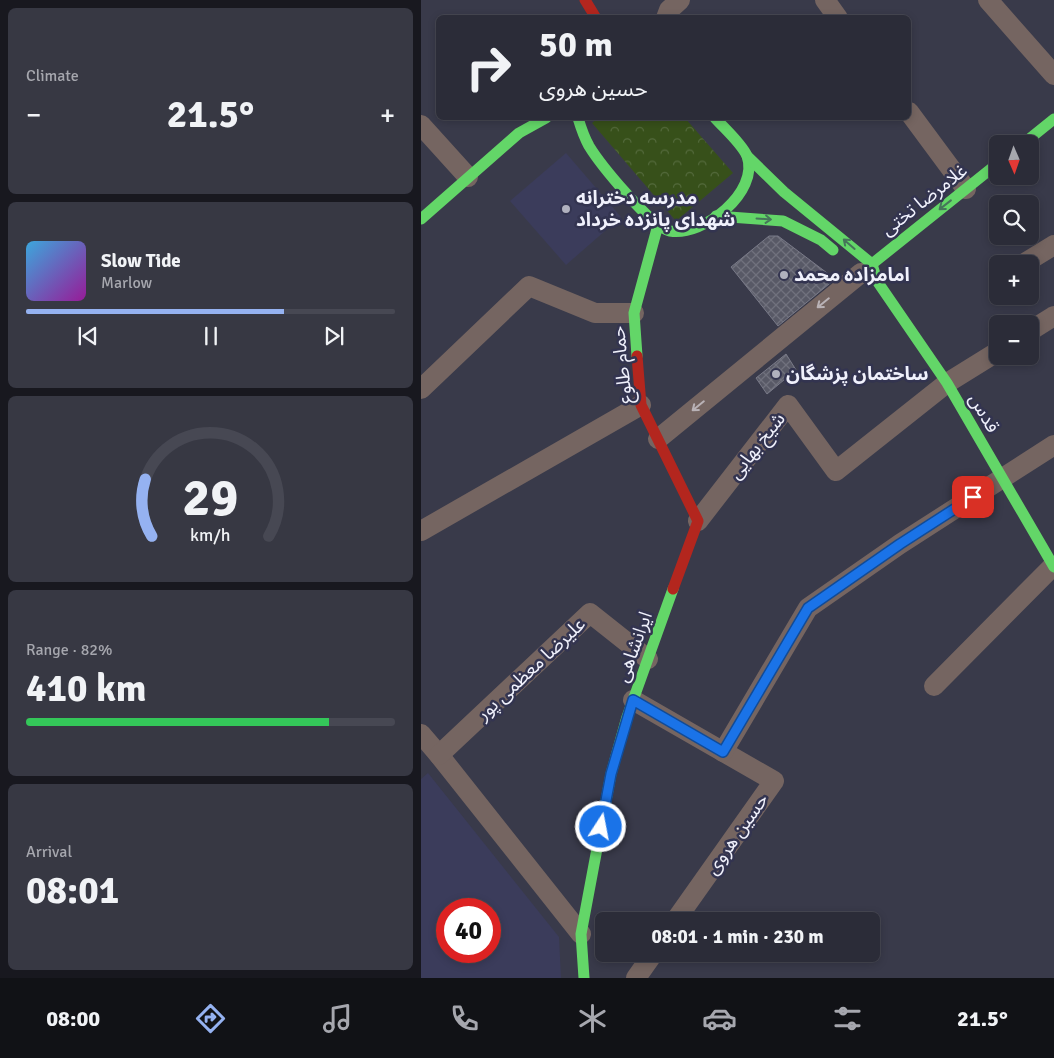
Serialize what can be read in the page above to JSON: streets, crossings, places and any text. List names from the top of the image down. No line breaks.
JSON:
{"streets":{"main road":["غلامرضا تختی","حمام طلوع","قدس","ایرانشاهی"],"street":["شیخ بهایی","علیرضا معظمی پور","حسین هروی"]},"crossings":[["غلامرضا تختی","قدس"],["حمام طلوع","شیخ بهایی"],["حمام طلوع","ایرانشاهی"],["قدس","شیخ بهایی"],["شیخ بهایی","ایرانشاهی"],["ایرانشاهی","علیرضا معظمی پور"],["ایرانشاهی","حسین هروی"]],"one_way":["غلامرضا تختی"],"places":["مدرسه دخترانه شهدای پانزده خرداد","امامزاده محمد","ساختمان پزشگان"],"north":"bottom","page":{"tile":["Climate",["Range · 82%","410 km"],["Arrival","08:01"]],"turn":["50 m","حسین هروی"],"heat":["−","21.5°","+"],"map_buttons":["+","−"],"song":["Slow Tide","Marlow"],"limit":"40","trip":"08:01 · 1 min · 230 m","tabs":["08:00","21.5°"],"gauge":["29","km/h"]}}
